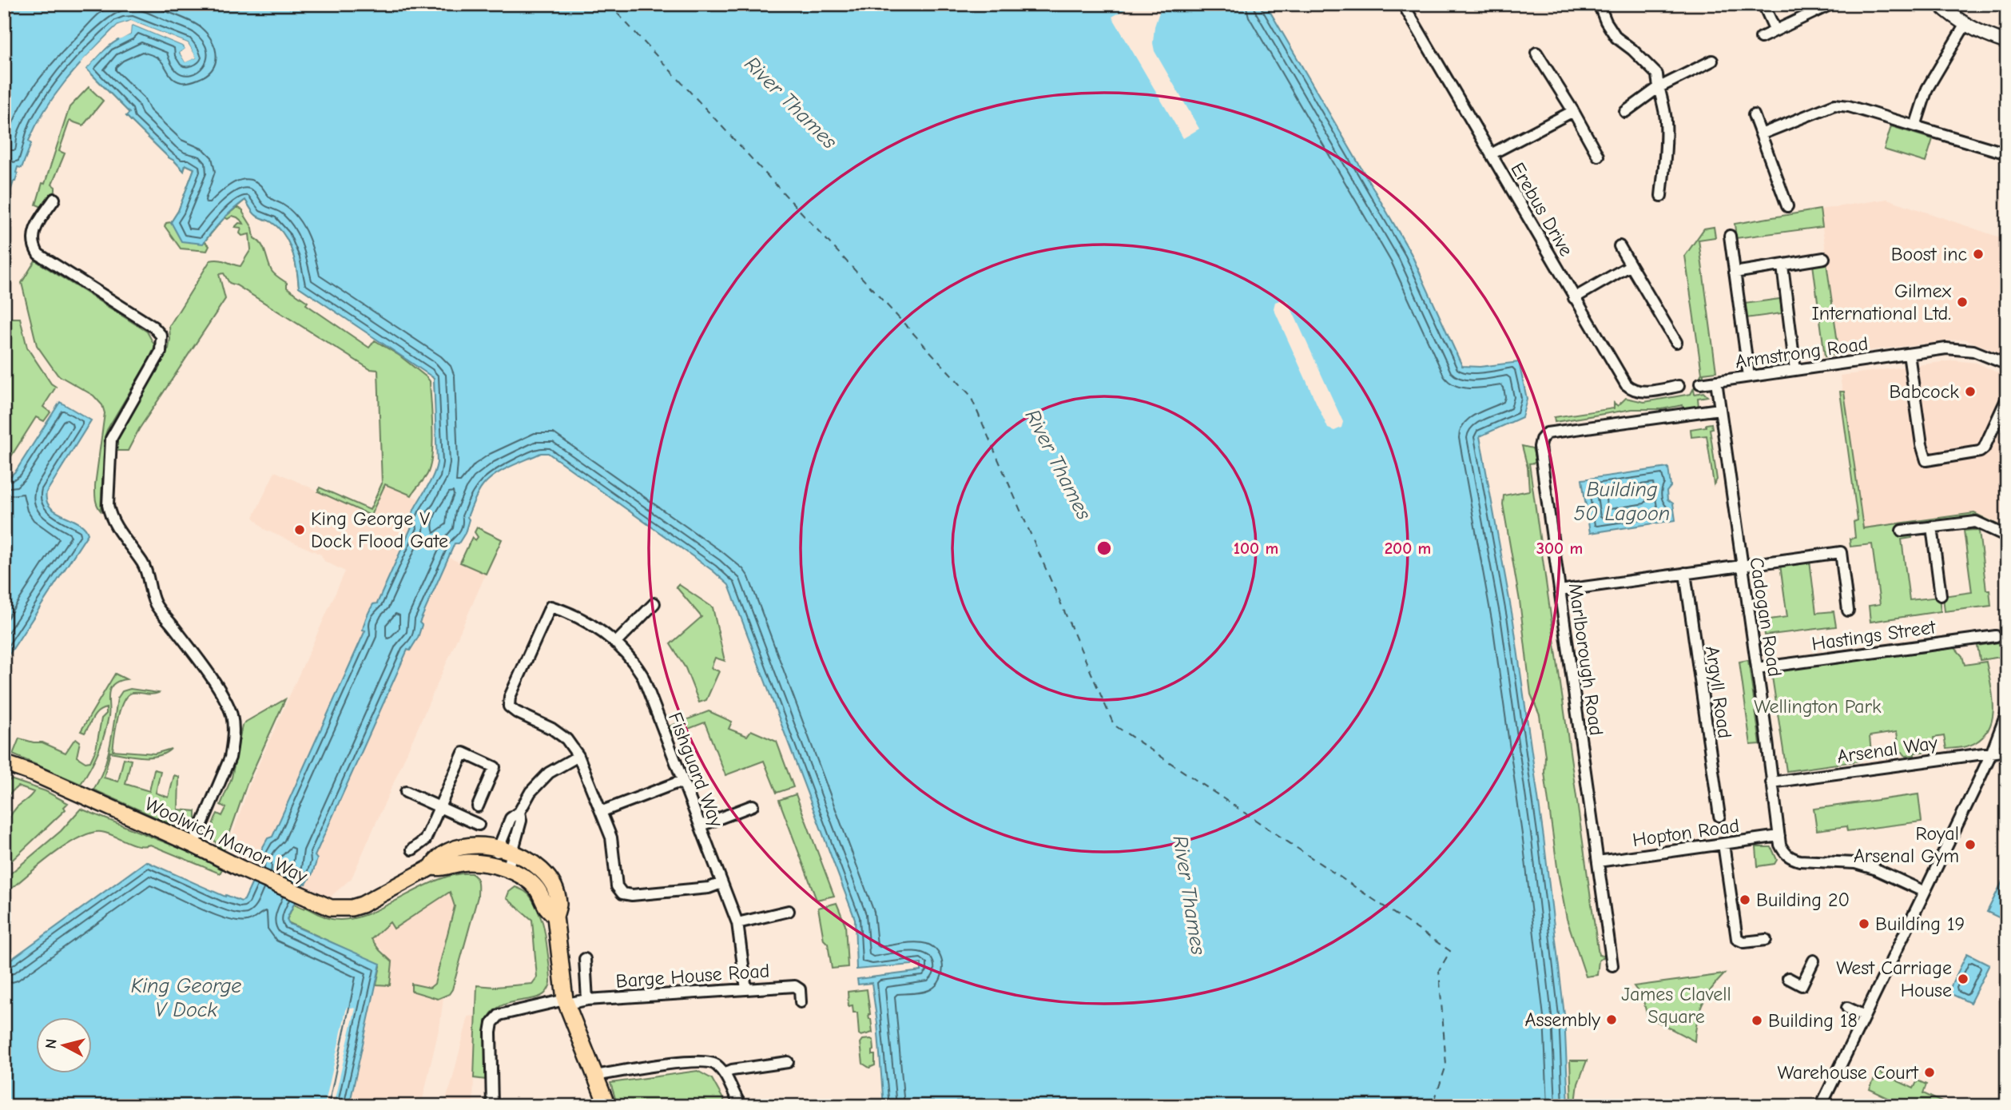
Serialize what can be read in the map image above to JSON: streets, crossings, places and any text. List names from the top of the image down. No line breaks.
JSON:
{"streets":{"highway":["Woolwich Manor Way"],"street":["Erebus Drive","Armstrong Road","Cadogan Road","Hastings Street","Marlborough Road","Argyll Road","Arsenal Way","Fishguard Way","Hopton Road","Barge House Road"]},"crossings":[["Armstrong Road","Cadogan Road"],["Cadogan Road","Hastings Street"],["Cadogan Road","Marlborough Road"],["Cadogan Road","Arsenal Way"],["Cadogan Road","Hopton Road"],["Marlborough Road","Hopton Road"],["Fishguard Way","Barge House Road"]],"water":["River Thames","Building 50 Lagoon","King George V Dock"],"parks":["Wellington Park","James Clavell Square"],"places":["Boost inc","Gilmex International Ltd.","Babcock","King George V Dock Flood Gate","Royal Arsenal Gym","Building 20","Building 19","West Carriage House","Assembly","Building 18","Warehouse Court"],"north":"left","rings":["100 m","200 m","300 m"]}
